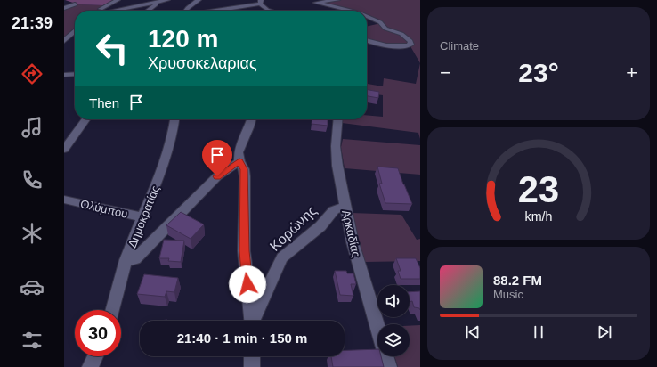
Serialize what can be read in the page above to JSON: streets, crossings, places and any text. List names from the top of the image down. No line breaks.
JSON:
{"streets":{"street":["Ολύμπου","Δημοκρατίας","Κορώνης","Αρκαδίας"]},"crossings":[["Ολύμπου","Δημοκρατίας"],["Κορώνης","Αρκαδίας"]],"page":{"tabs":"21:39","tile":"Climate","turn":["120 m","Χρυσοκελαριας"],"heat":["−","23°","+"],"then":"Then","song":["88.2 FM","Music"],"limit":"30","trip":"21:40 · 1 min · 150 m","gauge":["23","km/h"]}}
